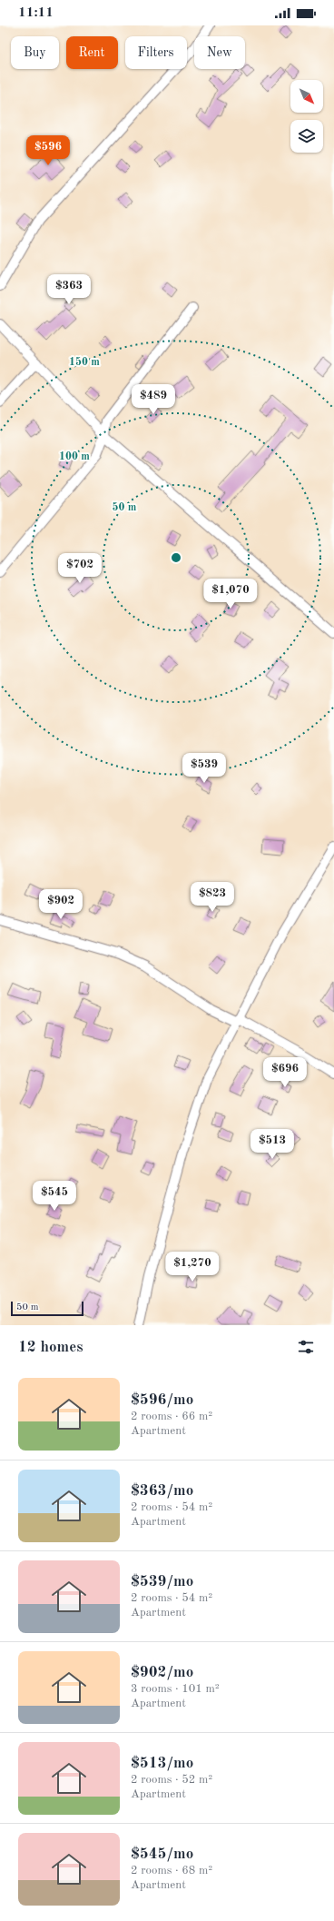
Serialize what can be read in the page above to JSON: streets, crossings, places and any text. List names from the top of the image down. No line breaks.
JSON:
{"scale_bar":"50 m","north":"bottom right","page":{"status":"11:11","chip":["Buy","Rent","Filters","New"],"price":["$596","$363","$489","$702","$1,070","$539","$823","$902","$696","$513","$545","$1,270"],"scale":"50 m","heading":"12 homes","list":[{"name":"$596/mo","note":"2 rooms · 66 m² · Apartment"},{"name":"$363/mo","note":"2 rooms · 54 m² · Apartment"},{"name":"$539/mo","note":"2 rooms · 54 m² · Apartment"},{"name":"$902/mo","note":"3 rooms · 101 m² · Apartment"},{"name":"$513/mo","note":"2 rooms · 52 m² · Apartment"},{"name":"$545/mo","note":"2 rooms · 68 m² · Apartment"}]},"rings":["150 m","100 m","50 m"]}
